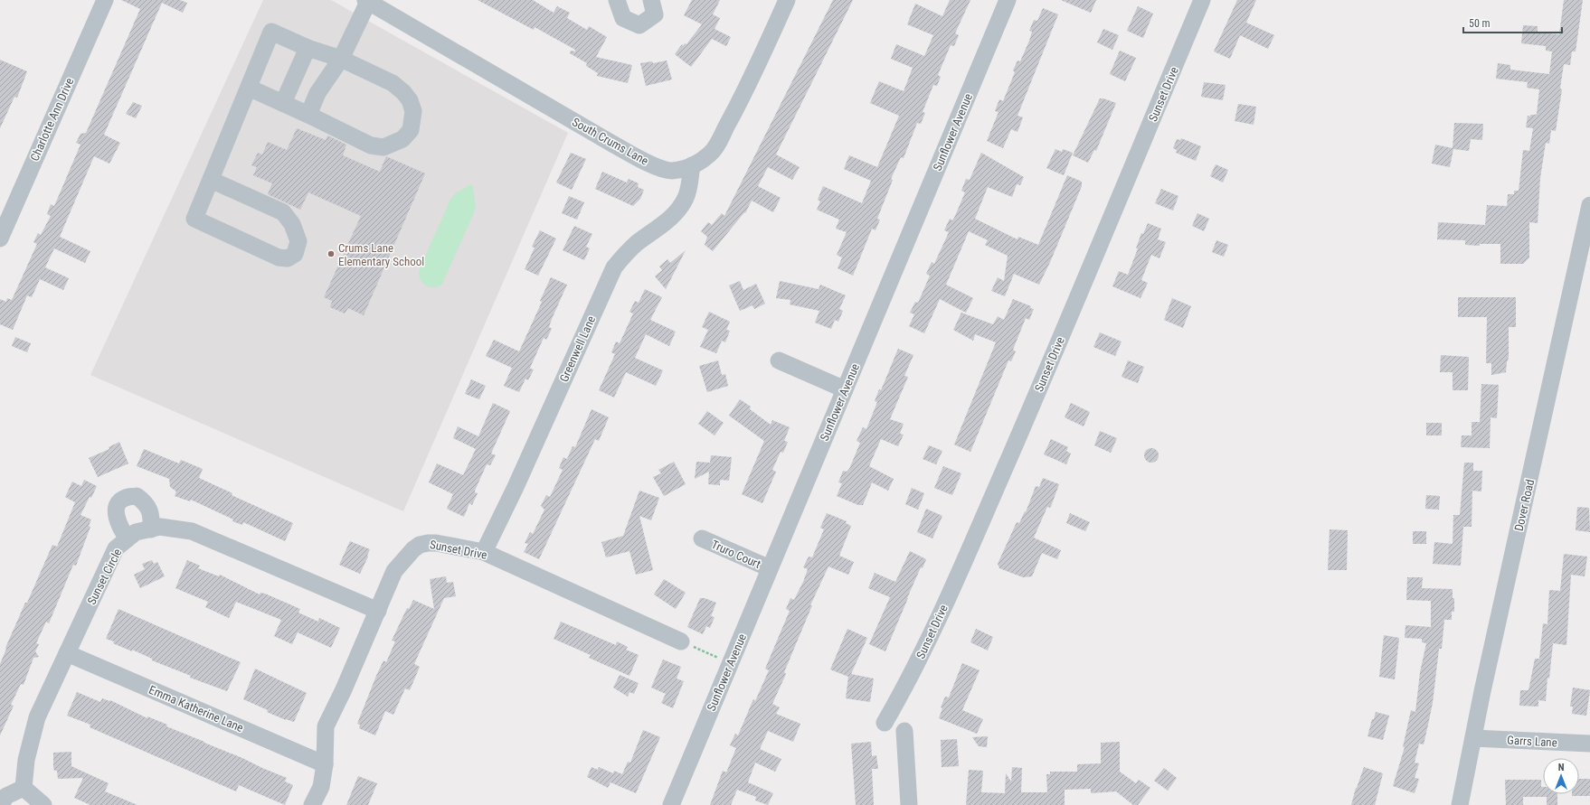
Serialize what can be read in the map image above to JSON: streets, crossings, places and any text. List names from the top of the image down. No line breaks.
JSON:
{"streets":{"street":["Sunset Drive","Charlotte Ann Drive","Sunflower Avenue","South Crums Lane","Greenwell Lane","Dover Road","Truro Court","Sunset Circle","Emma Katherine Lane","Garrs Lane"]},"crossings":[["Sunset Drive","Greenwell Lane"],["Sunset Drive","Sunset Circle"],["Sunset Drive","Emma Katherine Lane"],["Sunflower Avenue","Truro Court"],["South Crums Lane","Greenwell Lane"],["Dover Road","Garrs Lane"],["Sunset Circle","Emma Katherine Lane"]],"places":["Crums Lane Elementary School"],"scale_bar":"50 m","north":"top"}
